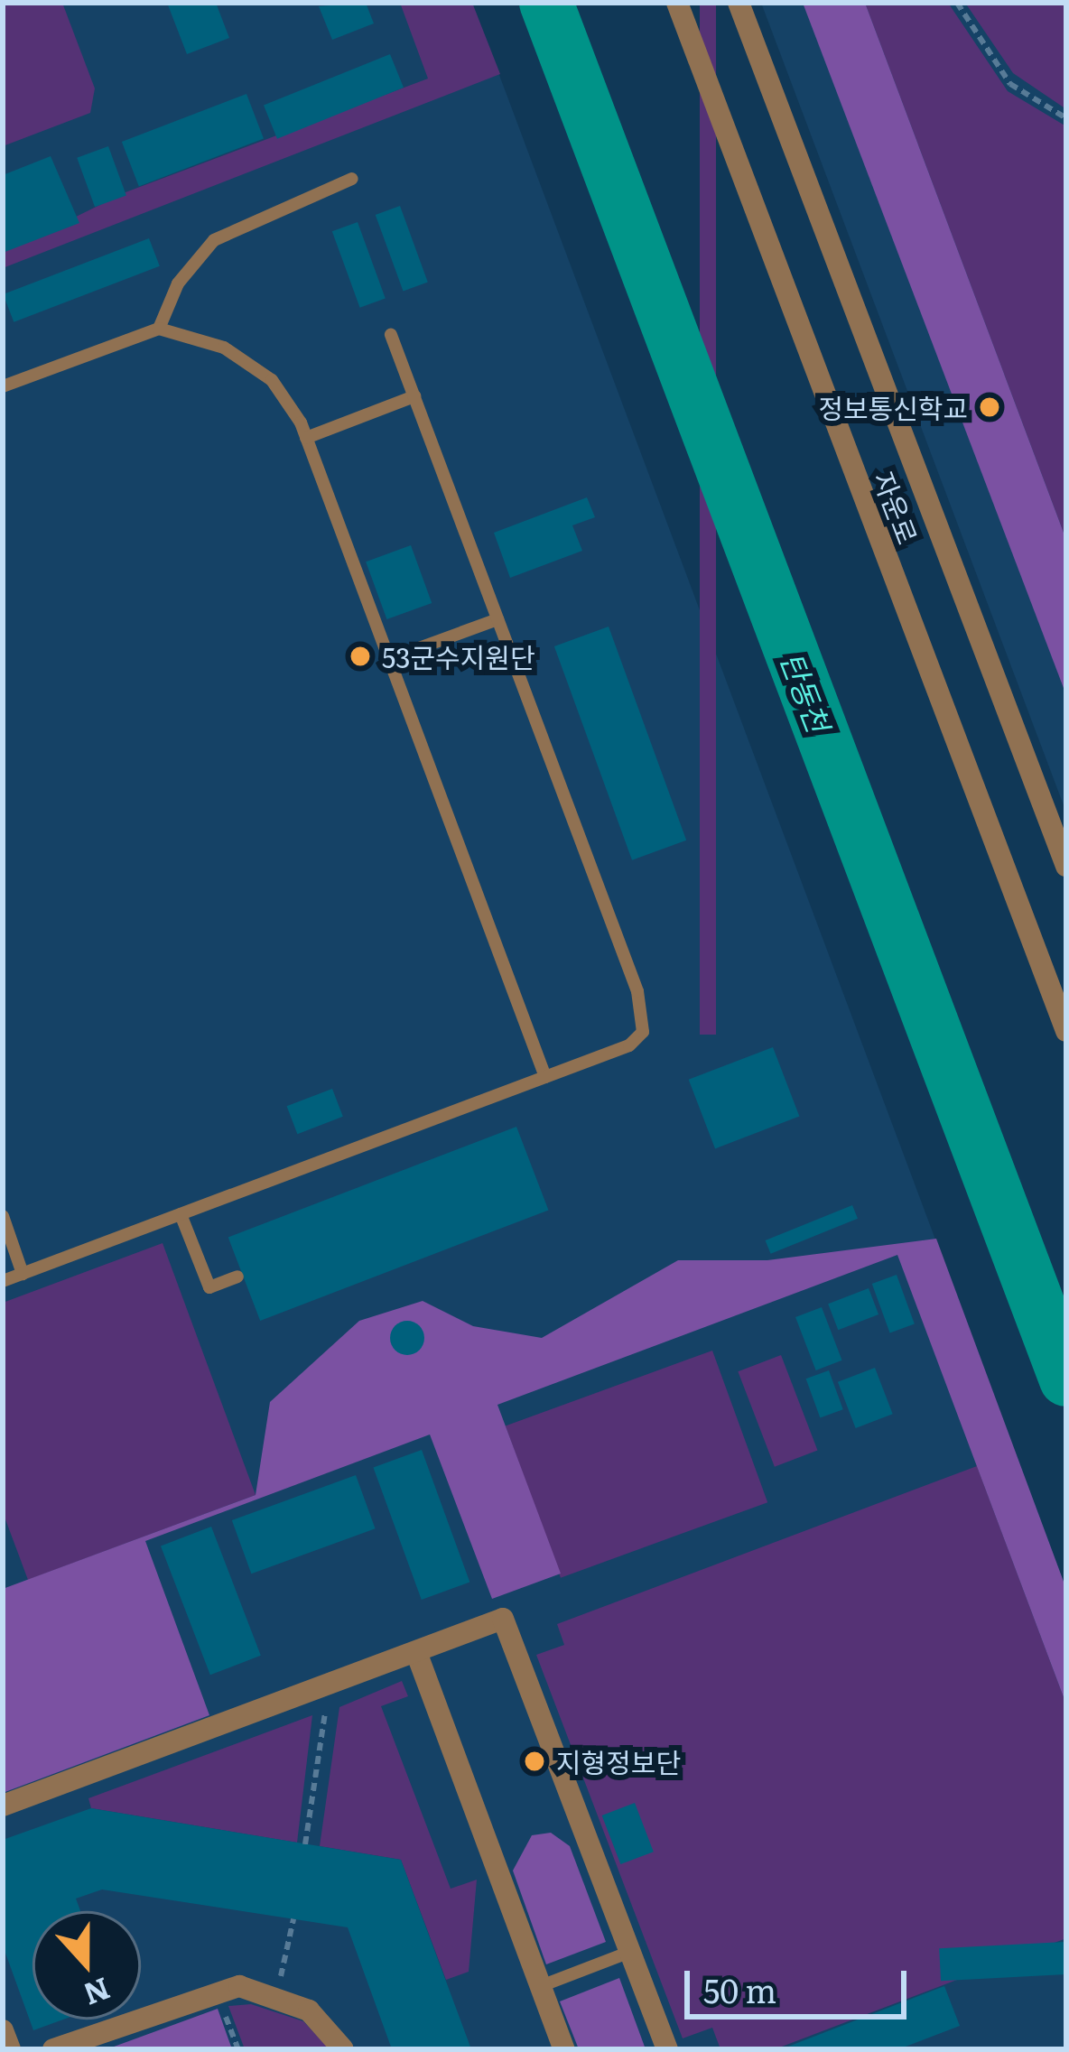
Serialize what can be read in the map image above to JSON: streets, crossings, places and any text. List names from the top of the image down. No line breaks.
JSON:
{"streets":{"street":["자운로"]},"water":["탄동천"],"places":["정보통신학교","53군수지원단","지형정보단"],"scale_bar":"50 m","north":"bottom"}
